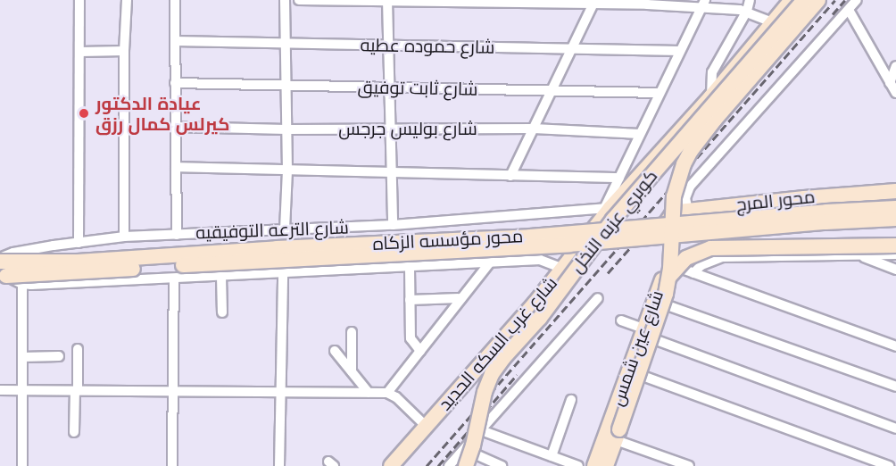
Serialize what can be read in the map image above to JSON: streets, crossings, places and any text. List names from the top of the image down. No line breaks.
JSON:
{"streets":{"main road":["محور المرج","كوبري عزبه النخل","محور مؤسسه الزكاه","شارع غرب السكه الحديد","شارع عين شمس"],"street":["شارع حموده عطيه","شارع ثابت توفيق","شارع بوليس جرجس","شارع الترعه التوفيقيه"]},"crossings":[["محور المرج","شارع عين شمس"],["كوبري عزبه النخل","شارع عين شمس"],["شارع الترعه التوفيقيه","محور مؤسسه الزكاه"],["شارع الترعه التوفيقيه","شارع غرب السكه الحديد"]],"places":["عيادة الدكتور كيرلس كمال رزق"]}
